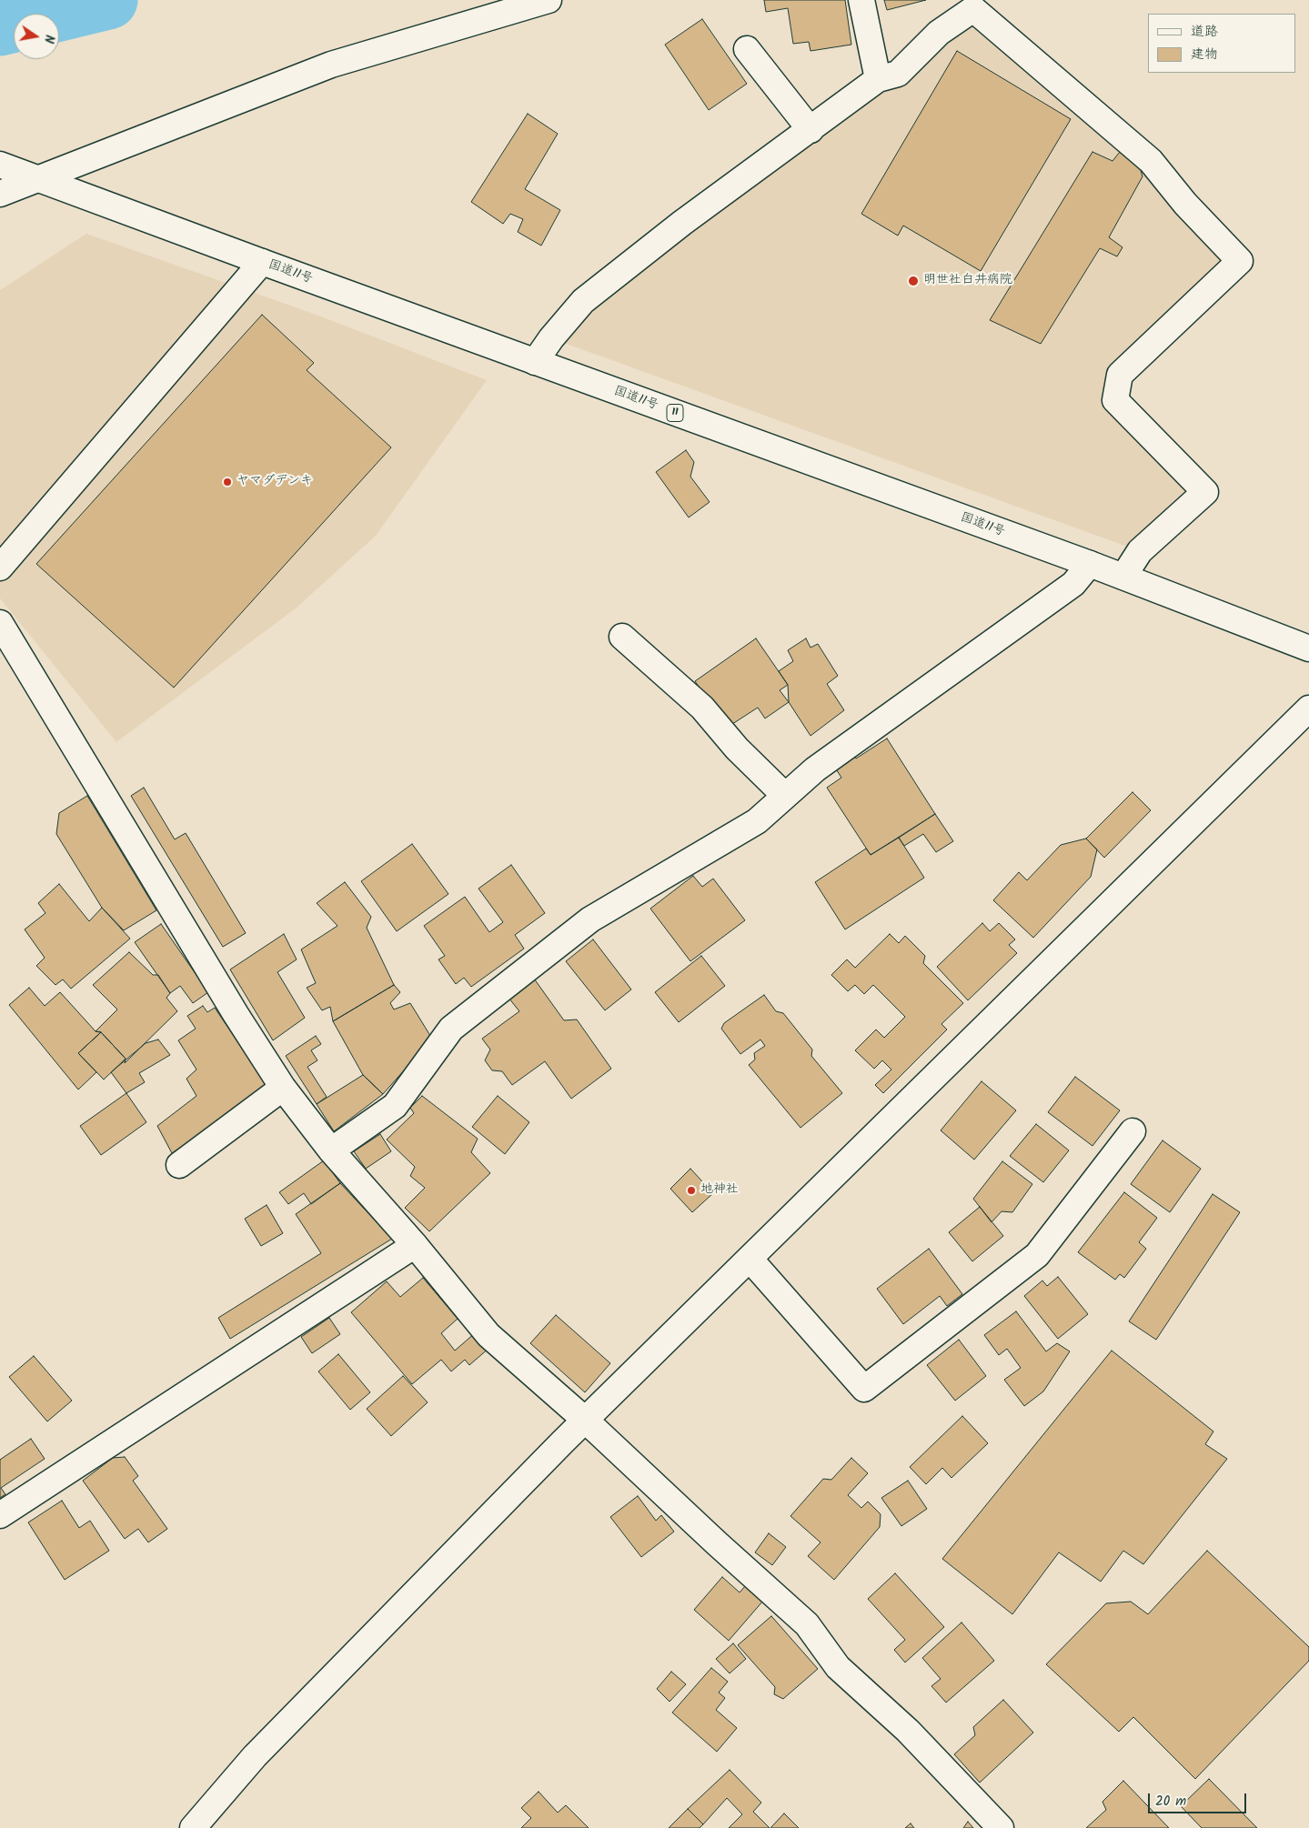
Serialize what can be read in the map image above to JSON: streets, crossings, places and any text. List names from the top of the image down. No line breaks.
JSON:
{"streets":{"main road":["国道11号","11"]},"crossings":[["国道11号","11"]],"places":["明世社白井病院","ヤマダデンキ","地神社"],"legend":["道路","建物"],"scale_bar":"20 m","north":"right"}
